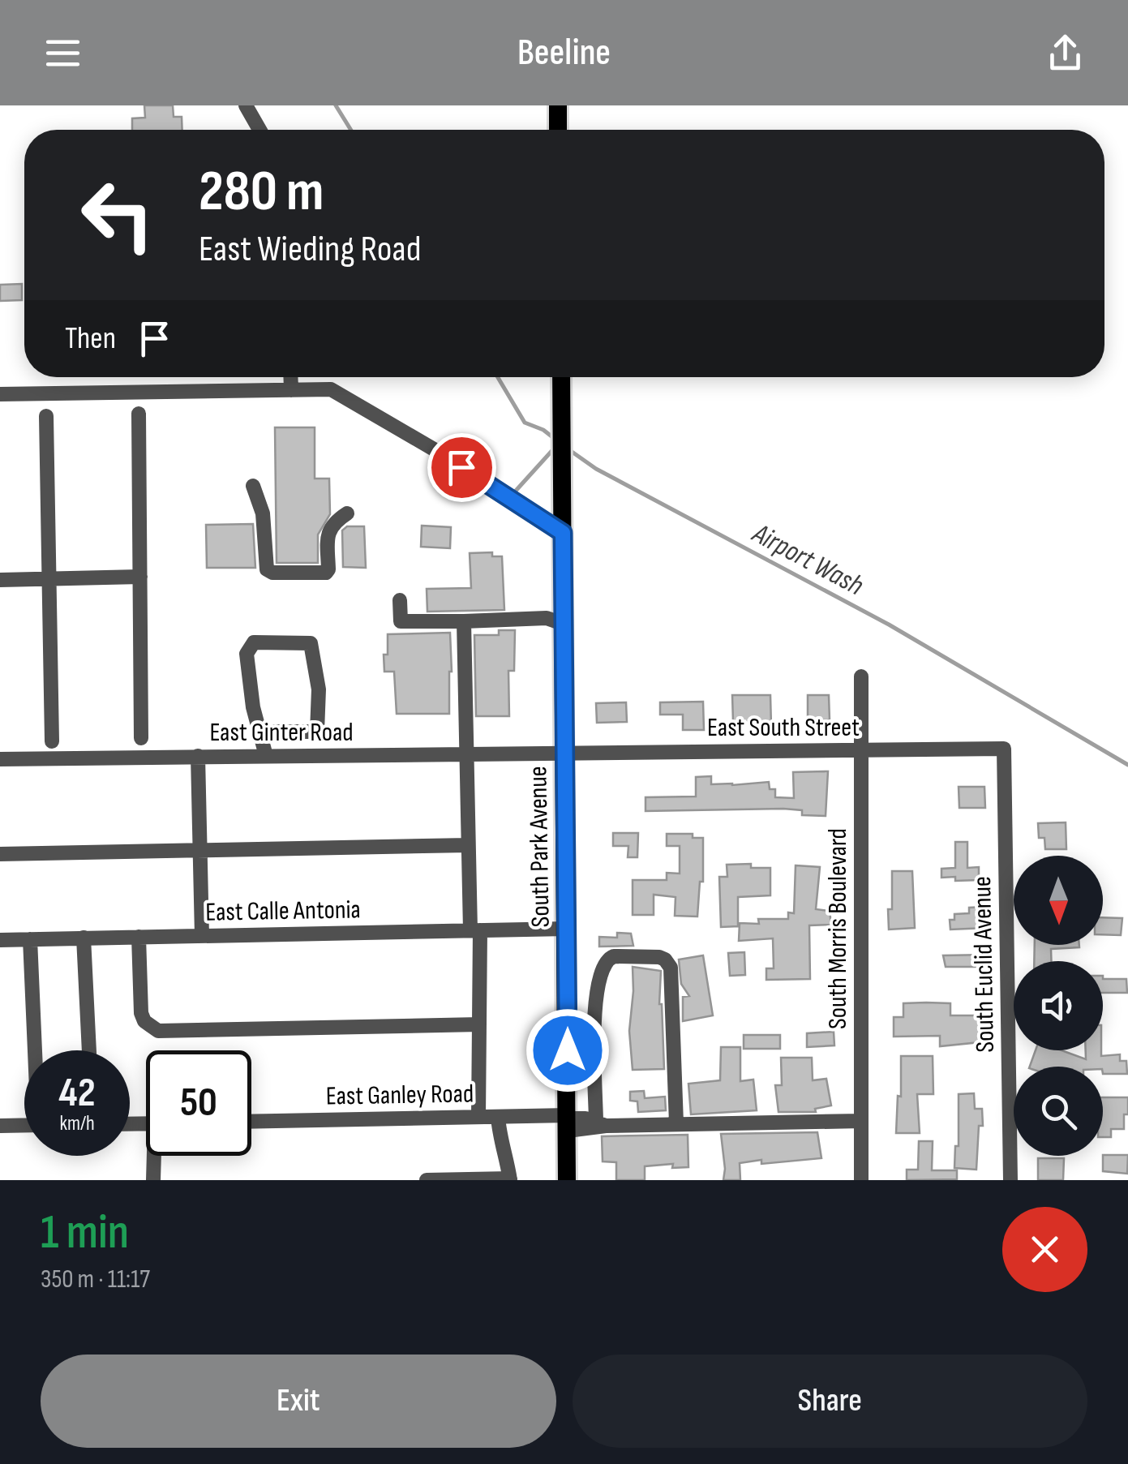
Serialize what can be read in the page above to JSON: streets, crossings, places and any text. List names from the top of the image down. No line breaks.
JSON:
{"streets":{"main road":["South Park Avenue"],"street":["East South Street","East Ginter Road","East Calle Antonia","South Morris Boulevard","South Euclid Avenue","East Ganley Road"]},"crossings":[["East South Street","East Ginter Road"],["East South Street","South Park Avenue"],["East South Street","South Morris Boulevard"],["East South Street","South Euclid Avenue"],["East Ginter Road","South Park Avenue"],["South Park Avenue","East Calle Antonia"],["South Park Avenue","East Ganley Road"],["South Morris Boulevard","East Ganley Road"]],"water":["Airport Wash"],"north":"bottom","page":{"header":"Beeline","turn":["280 m","East Wieding Road"],"then":"Then","speed":"42 km/h","limit":"50","heading":["1 min","350 m · 11:17"],"buttons":["Exit","Share"]}}
